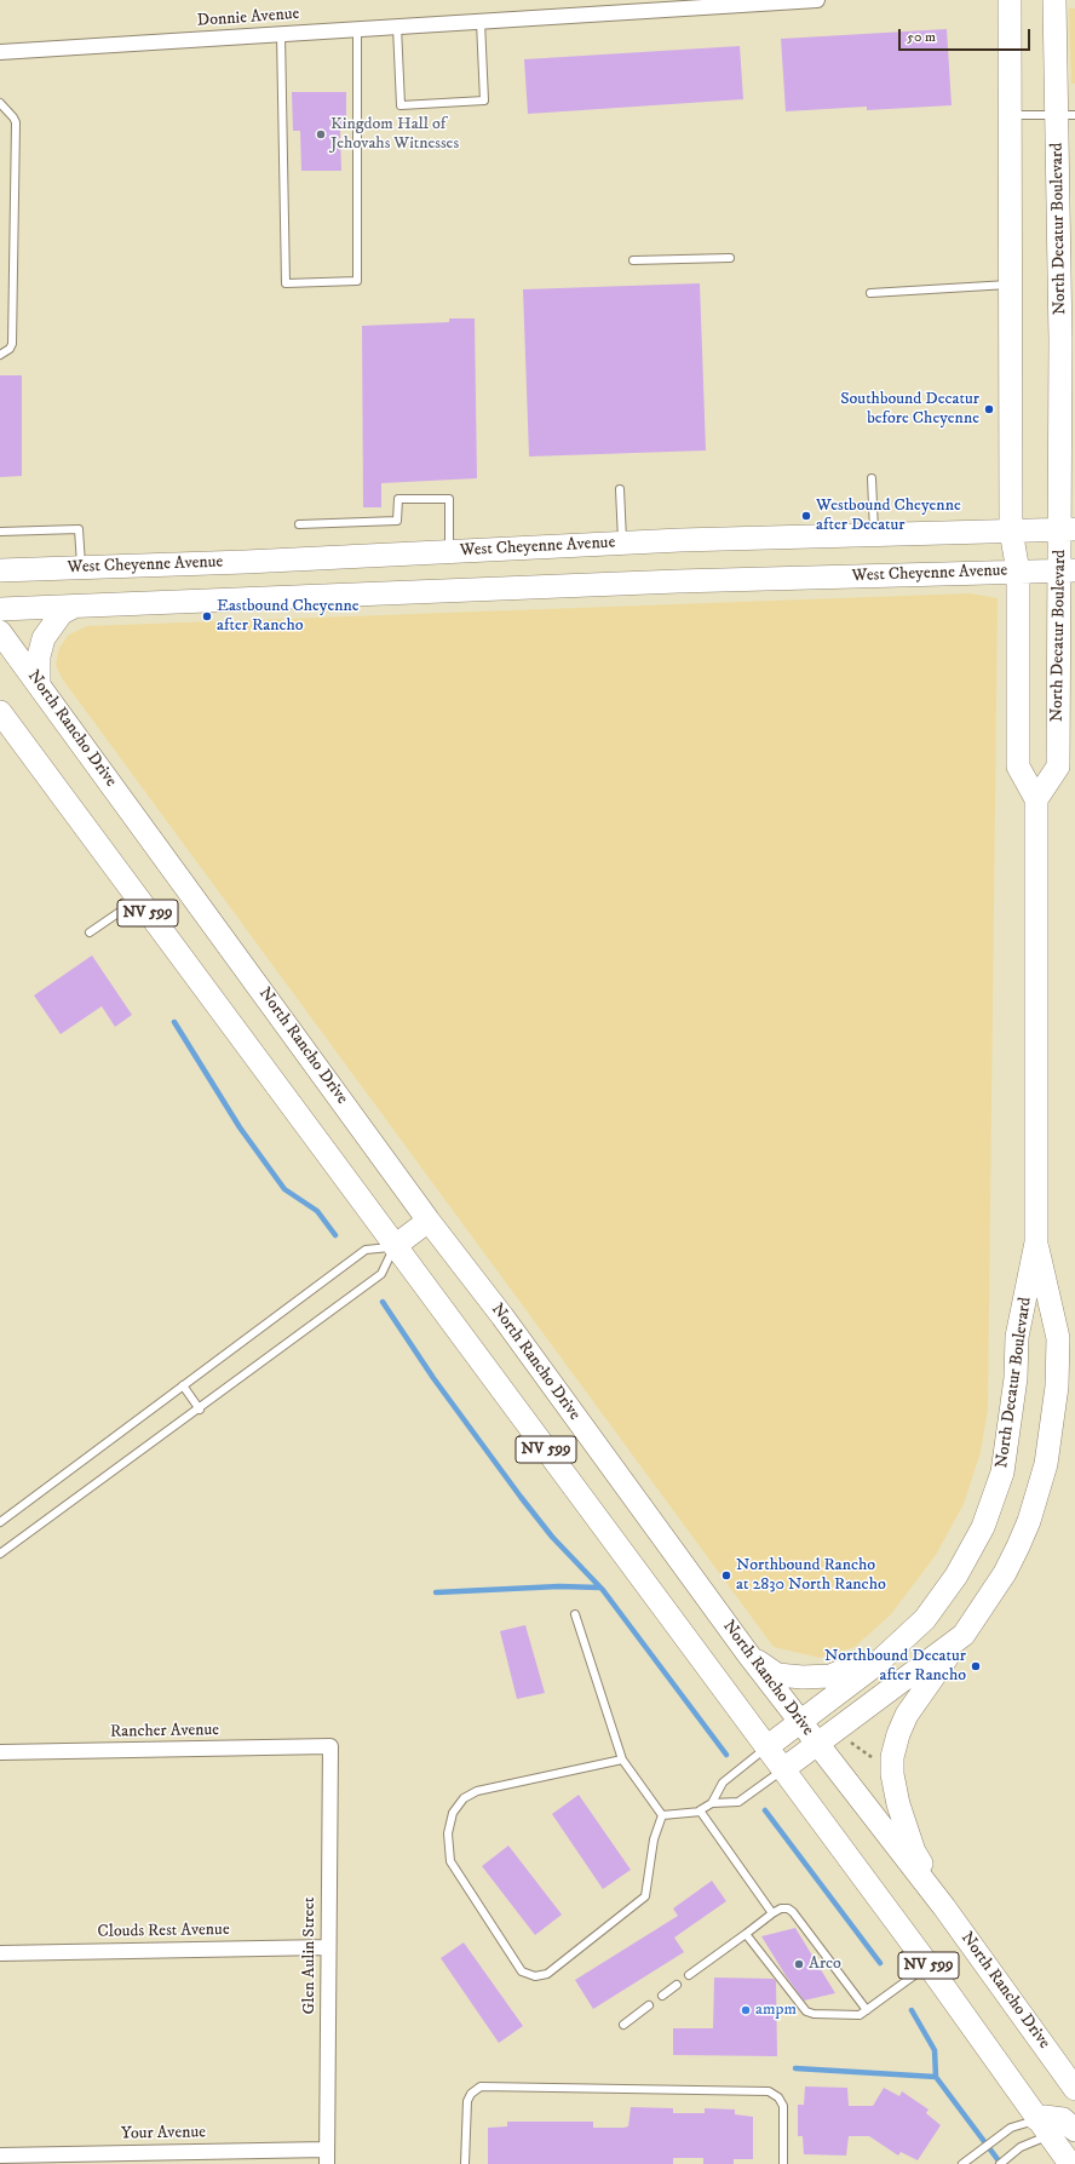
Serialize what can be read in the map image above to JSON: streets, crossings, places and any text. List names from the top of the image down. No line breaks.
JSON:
{"streets":{"main road":["North Decatur Boulevard","West Cheyenne Avenue","North Rancho Drive","NV 599"],"street":["Donnie Avenue","Rancher Avenue","Clouds Rest Avenue","Glen Aulin Street","Your Avenue"]},"crossings":[["North Decatur Boulevard","West Cheyenne Avenue"],["North Decatur Boulevard","North Rancho Drive"],["North Decatur Boulevard","NV 599"],["Rancher Avenue","Glen Aulin Street"],["Clouds Rest Avenue","Glen Aulin Street"],["Glen Aulin Street","Your Avenue"]],"places":["Kingdom Hall of Jehovahs Witnesses","Southbound Decatur before Cheyenne","Westbound Cheyenne after Decatur","Eastbound Cheyenne after Rancho","Northbound Rancho at 2830 North Rancho","Northbound Decatur after Rancho","Arco","ampm"],"scale_bar":"50 m"}
